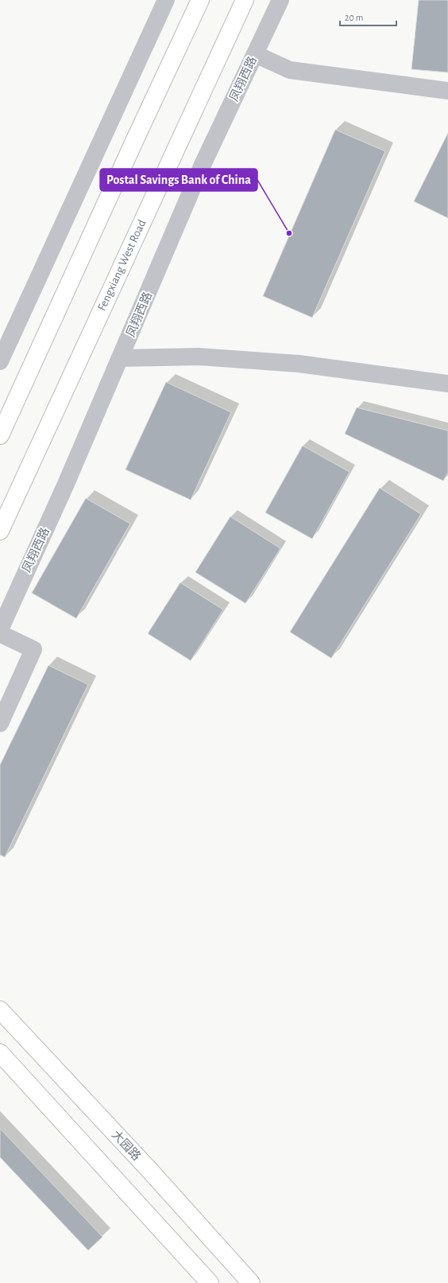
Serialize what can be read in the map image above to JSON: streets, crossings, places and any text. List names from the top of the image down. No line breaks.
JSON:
{"streets":{"main road":["Fengxiang West Road","大园路"],"street":["凤翔西路"]},"places":["Postal Savings Bank of China"],"scale_bar":"20 m"}
